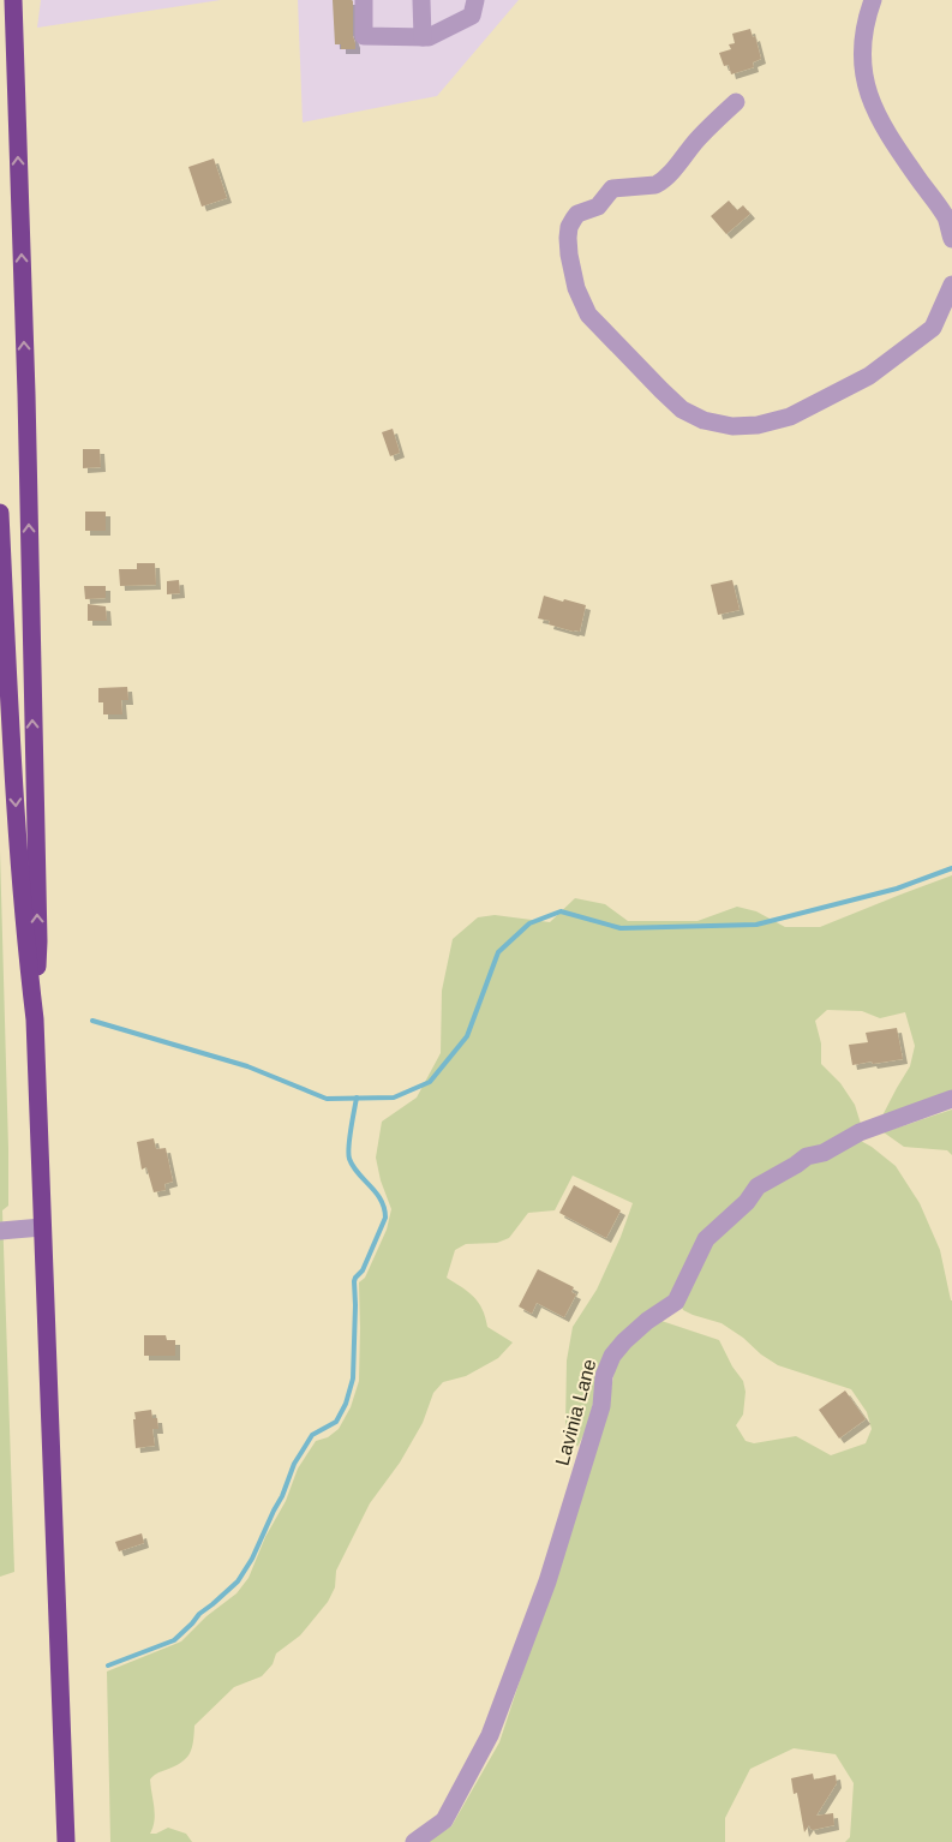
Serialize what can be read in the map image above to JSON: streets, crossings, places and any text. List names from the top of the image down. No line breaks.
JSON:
{"streets":{"street":["Lavinia Lane"]}}
